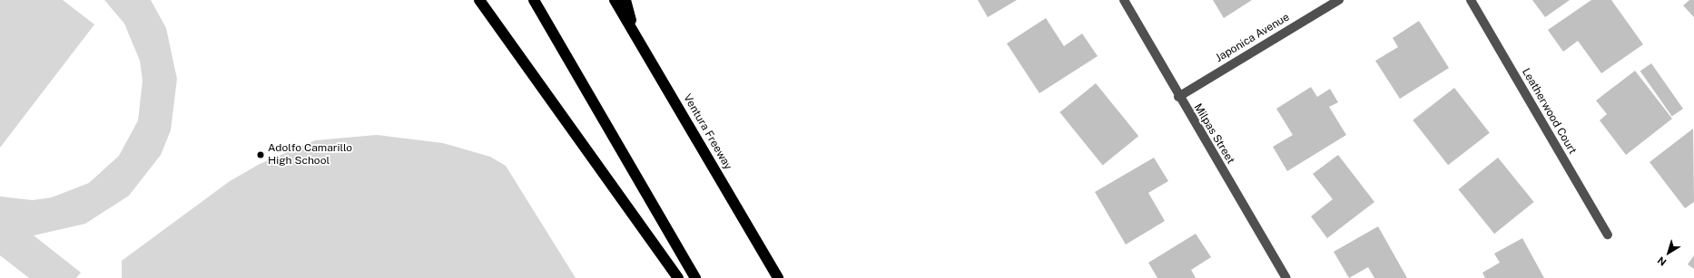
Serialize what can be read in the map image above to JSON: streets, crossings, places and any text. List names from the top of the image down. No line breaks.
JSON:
{"streets":{"highway":["Ventura Freeway"],"street":["Japonica Avenue","Leatherwood Court","Milpas Street"]},"crossings":[["Japonica Avenue","Milpas Street"]],"places":["Adolfo Camarillo High School"],"north":"bottom left"}
